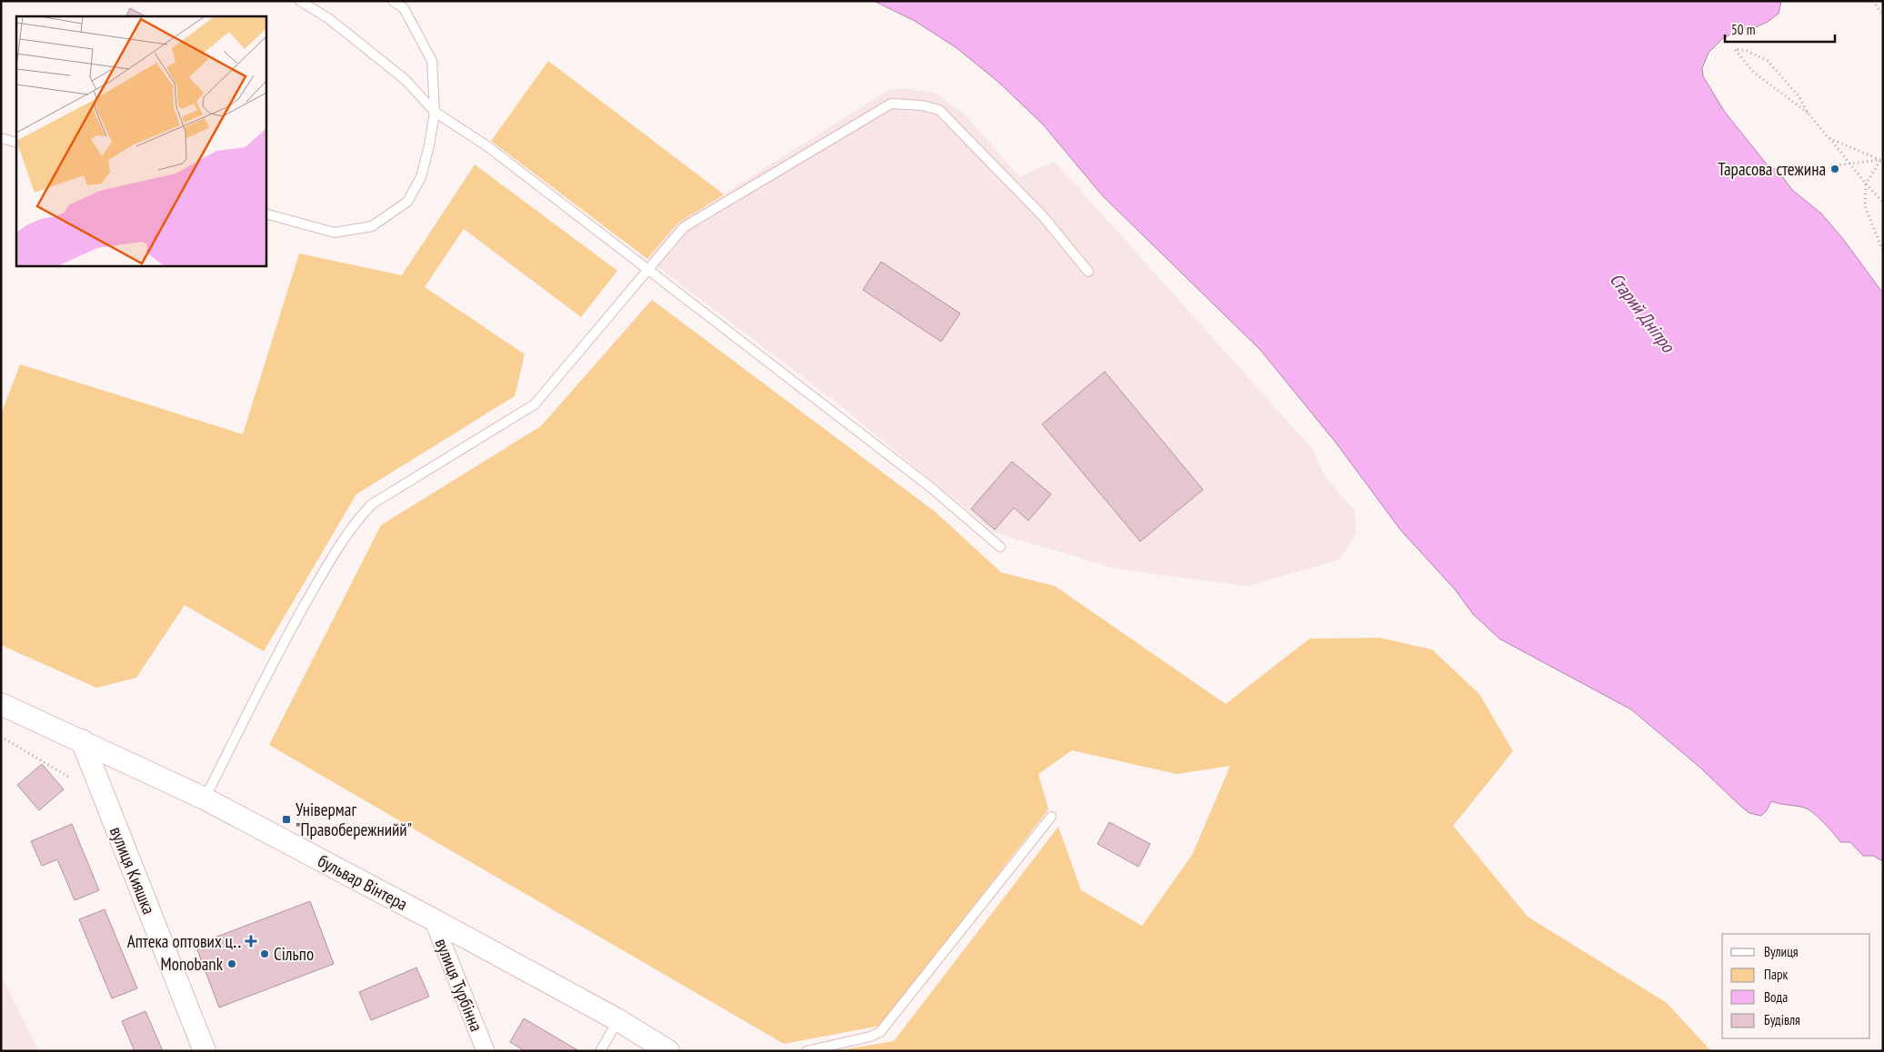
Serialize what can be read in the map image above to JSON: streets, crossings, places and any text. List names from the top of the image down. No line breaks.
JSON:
{"streets":{"street":["вулиця Кияшка","бульвар Вінтера","вулиця Турбінна"]},"crossings":[["вулиця Кияшка","бульвар Вінтера"],["бульвар Вінтера","вулиця Турбінна"]],"water":["Старий Дніпро"],"places":{"other":["Тарасова стежина","Сільпо","Monobank"],"transit":["Універмаг \"Правобережнийй\""],"health":["Аптека оптових ц‥"]},"legend":["Вулиця","Парк","Вода","Будівля"],"scale_bar":"50 m"}
